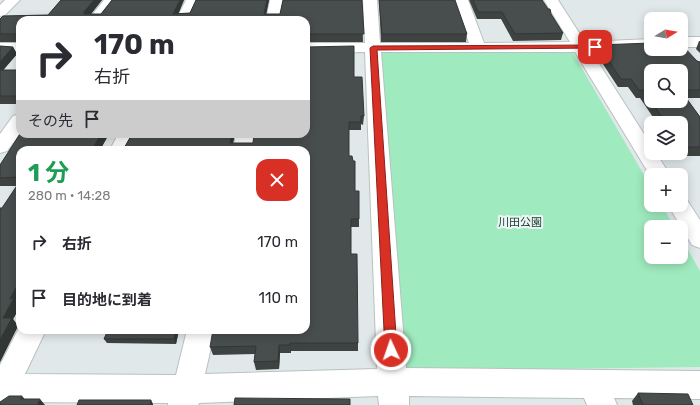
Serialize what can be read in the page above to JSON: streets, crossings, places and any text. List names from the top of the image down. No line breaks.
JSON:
{"parks":["川田公園"],"north":"right","page":{"map_buttons":["+","−"],"turn":["170 m","右折"],"then":"その先","heading":["1 分","280 m · 14:28"],"list":[{"name":"右折","value":"170 m"},{"name":"目的地に到着","value":"110 m"}]}}
